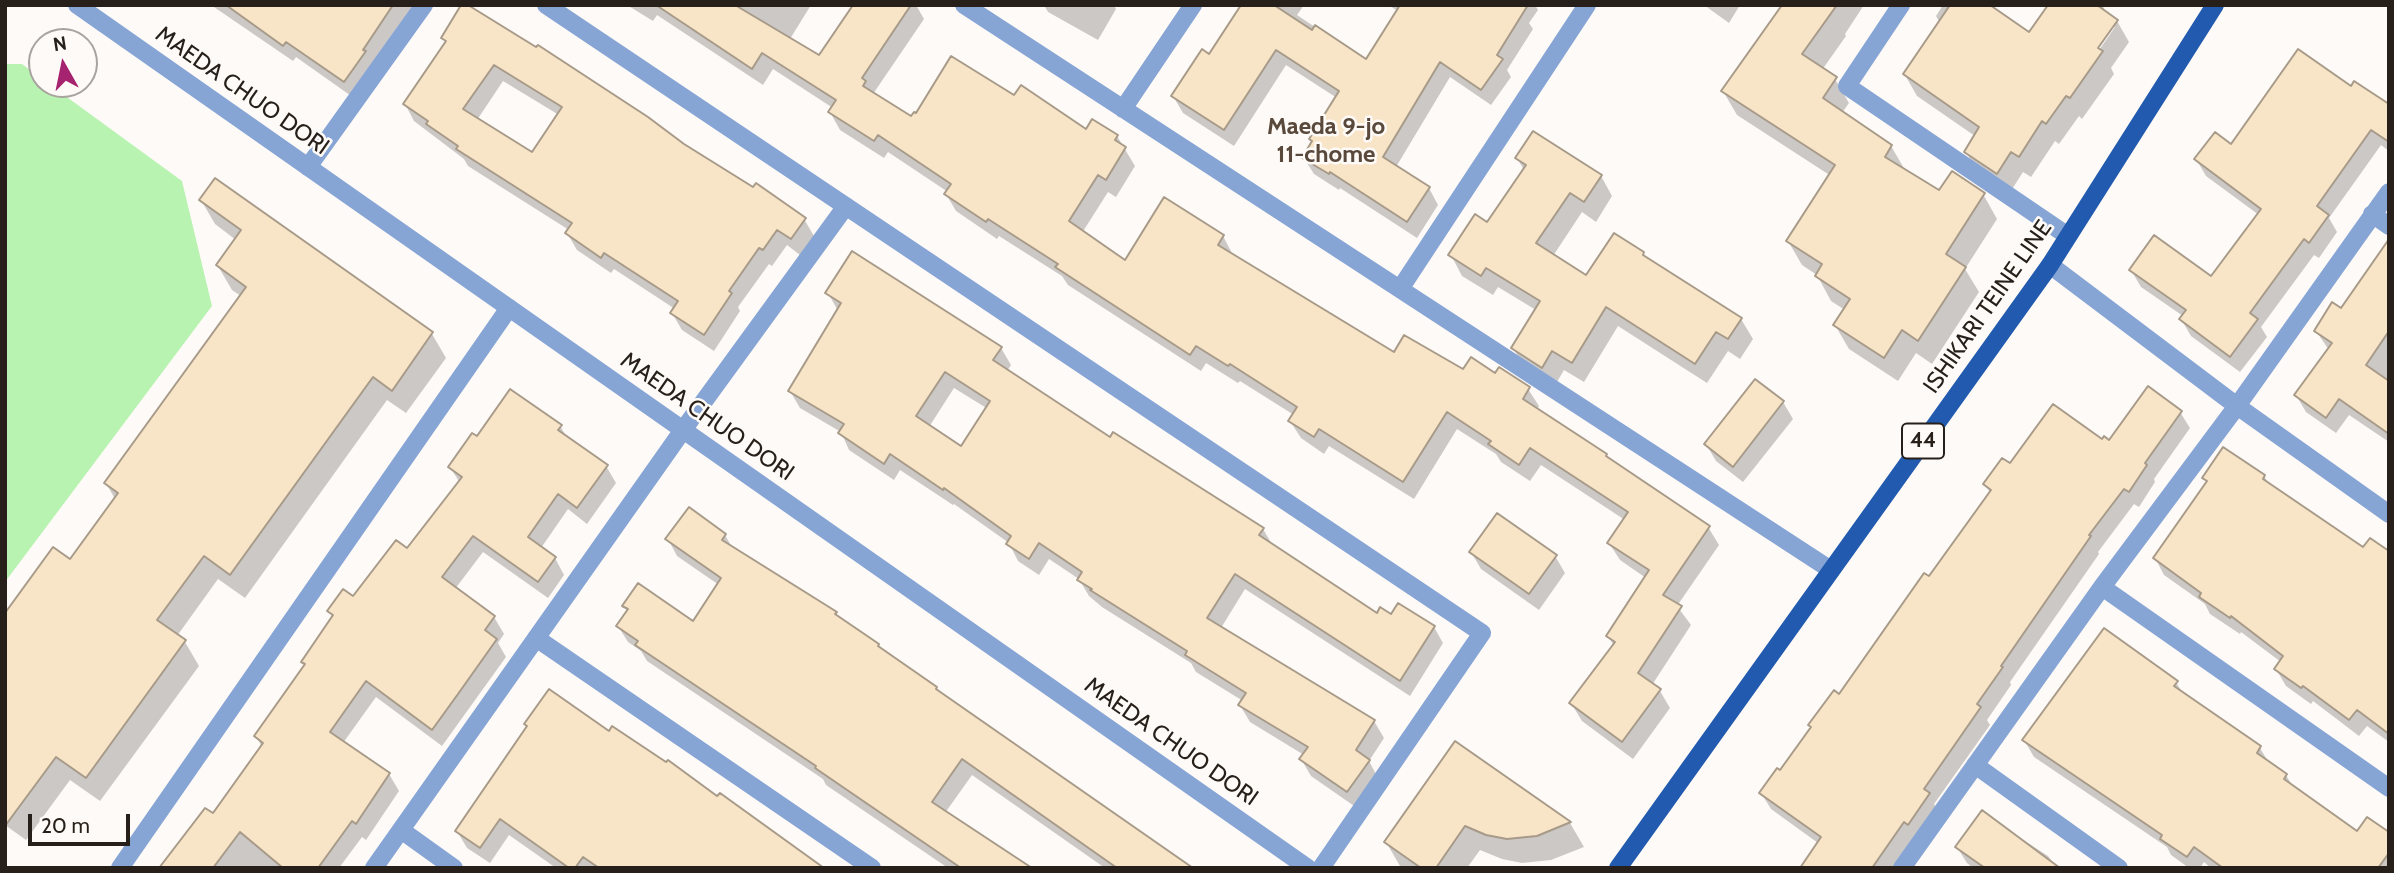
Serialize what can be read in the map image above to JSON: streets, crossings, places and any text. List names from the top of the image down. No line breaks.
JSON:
{"streets":{"main road":["ISHIKARI TEINE LINE","44"],"street":["MAEDA CHUO DORI"]},"districts":["Maeda 9-jo 11-chome"],"scale_bar":"20 m","north":"top"}
